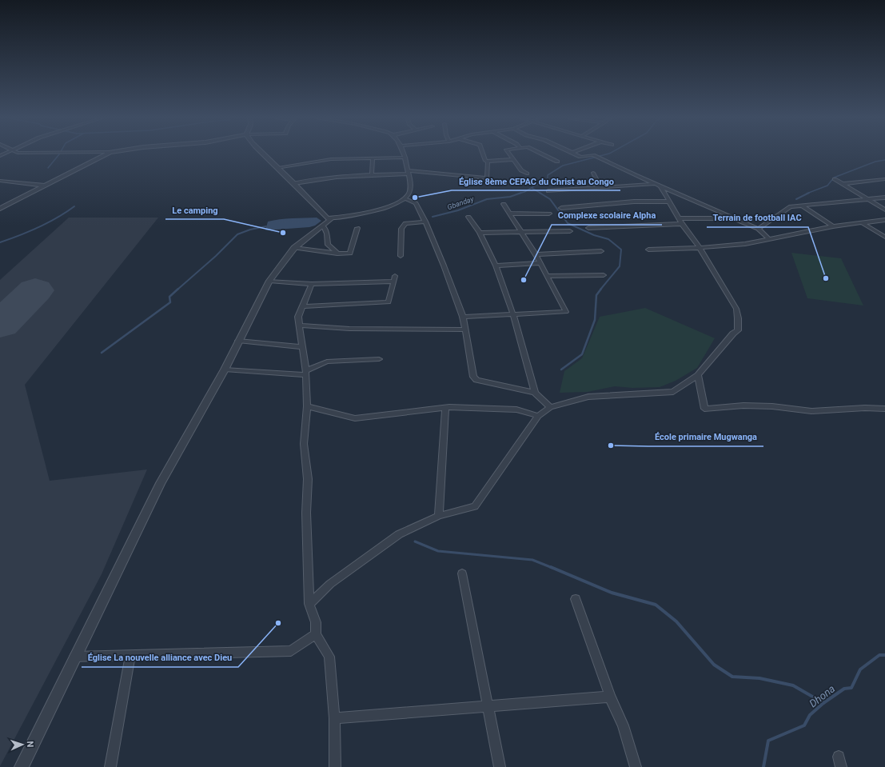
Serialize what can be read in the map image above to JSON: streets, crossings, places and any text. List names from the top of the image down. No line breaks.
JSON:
{"water":["Gbanday","Dhona"],"places":["Église 8ème CEPAC du Christ au Congo","Le camping","Terrain de football IAC","Complexe scolaire Alpha","École primaire Mugwanga","Église La nouvelle alliance avec Dieu"],"north":"right"}
